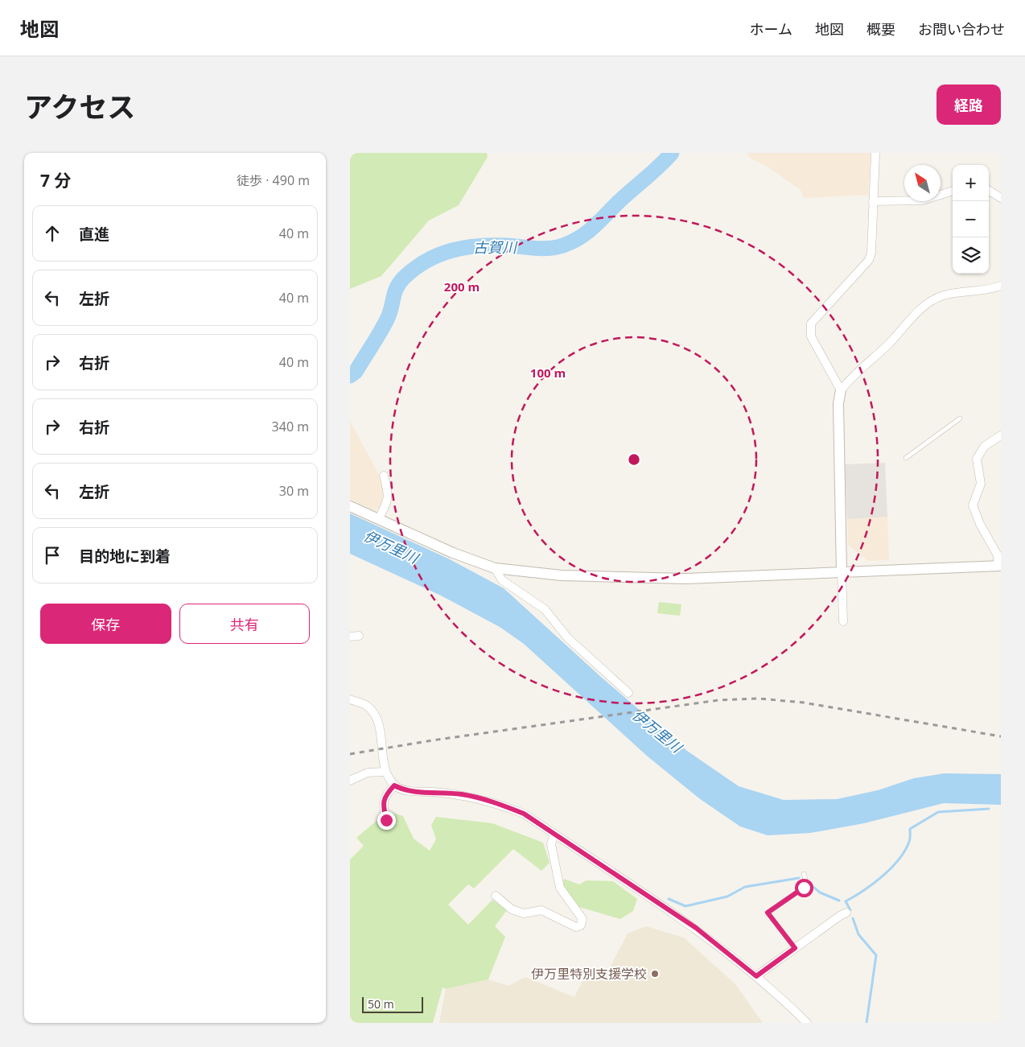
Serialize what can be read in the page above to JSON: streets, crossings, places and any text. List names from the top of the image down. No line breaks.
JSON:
{"water":["古賀川","伊万里川"],"places":["伊万里特別支援学校"],"scale_bar":"50 m","north":"top left","page":{"header":"地図","nav":["ホーム","地図","概要","お問い合わせ"],"title":"アクセス","buttons":["経路",["保存","共有"]],"heading":["7 分","徒歩 · 490 m"],"map_buttons":["+","−"],"list":[["直進","40 m"],["左折","40 m"],["右折","40 m"],["右折","340 m"],["左折","30 m"],"目的地に到着"],"scale":"50 m"},"rings":["200 m","100 m"]}
